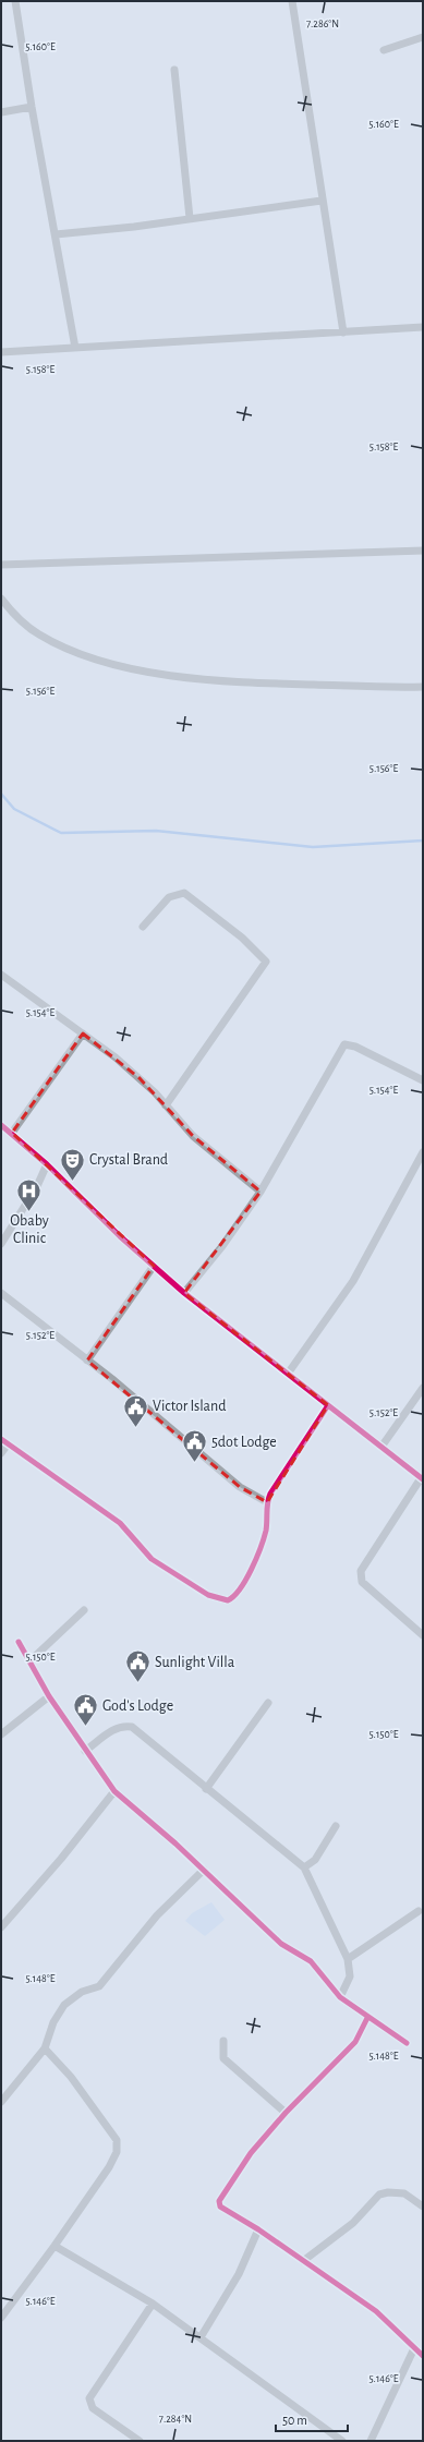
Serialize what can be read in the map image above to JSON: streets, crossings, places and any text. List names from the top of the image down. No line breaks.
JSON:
{"places":{"theatre":["Crystal Brand"],"hospital":["Obaby Clinic"],"public building":["Victor Island","5dot Lodge","Sunlight Villa","God's Lodge"]},"scale_bar":"50 m","coordinates":["7.286°N","5.160°E","5.158°E","5.156°E","5.154°E","5.152°E","5.150°E","5.148°E","5.146°E","7.284°N"]}
